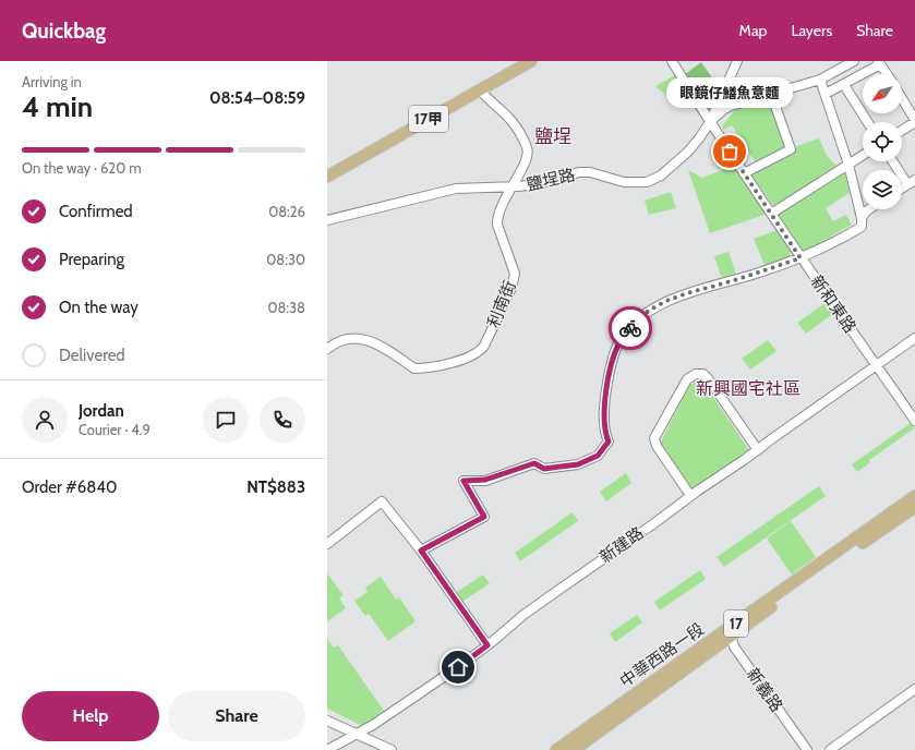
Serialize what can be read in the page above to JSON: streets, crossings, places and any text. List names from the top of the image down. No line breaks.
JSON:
{"streets":{"main road":["17甲","17","中華西路一段"],"street":["鹽埕路","利南街","新和東路","新建路","新義路"]},"crossings":[["17甲","利南街"],["鹽埕路","利南街"],["鹽埕路","新和東路"],["新和東路","新建路"],["中華西路一段","新義路"]],"districts":["鹽埕","新興國宅社區"],"places":["眼鏡仔鱔魚意麵"],"north":"bottom left","page":{"header":"Quickbag","nav":["Map","Layers","Share"],"heading":["4 min","Arriving in","08:54–08:59"],"panel":["Jordan","Courier · 4.9","Order #6840","NT$883"],"bubble":"眼鏡仔鱔魚意麵","bar":"On the way · 620 m","list":[["Confirmed","08:26"],["Preparing","08:30"],["On the way","08:38"],"Delivered"],"buttons":["Help","Share"]}}
